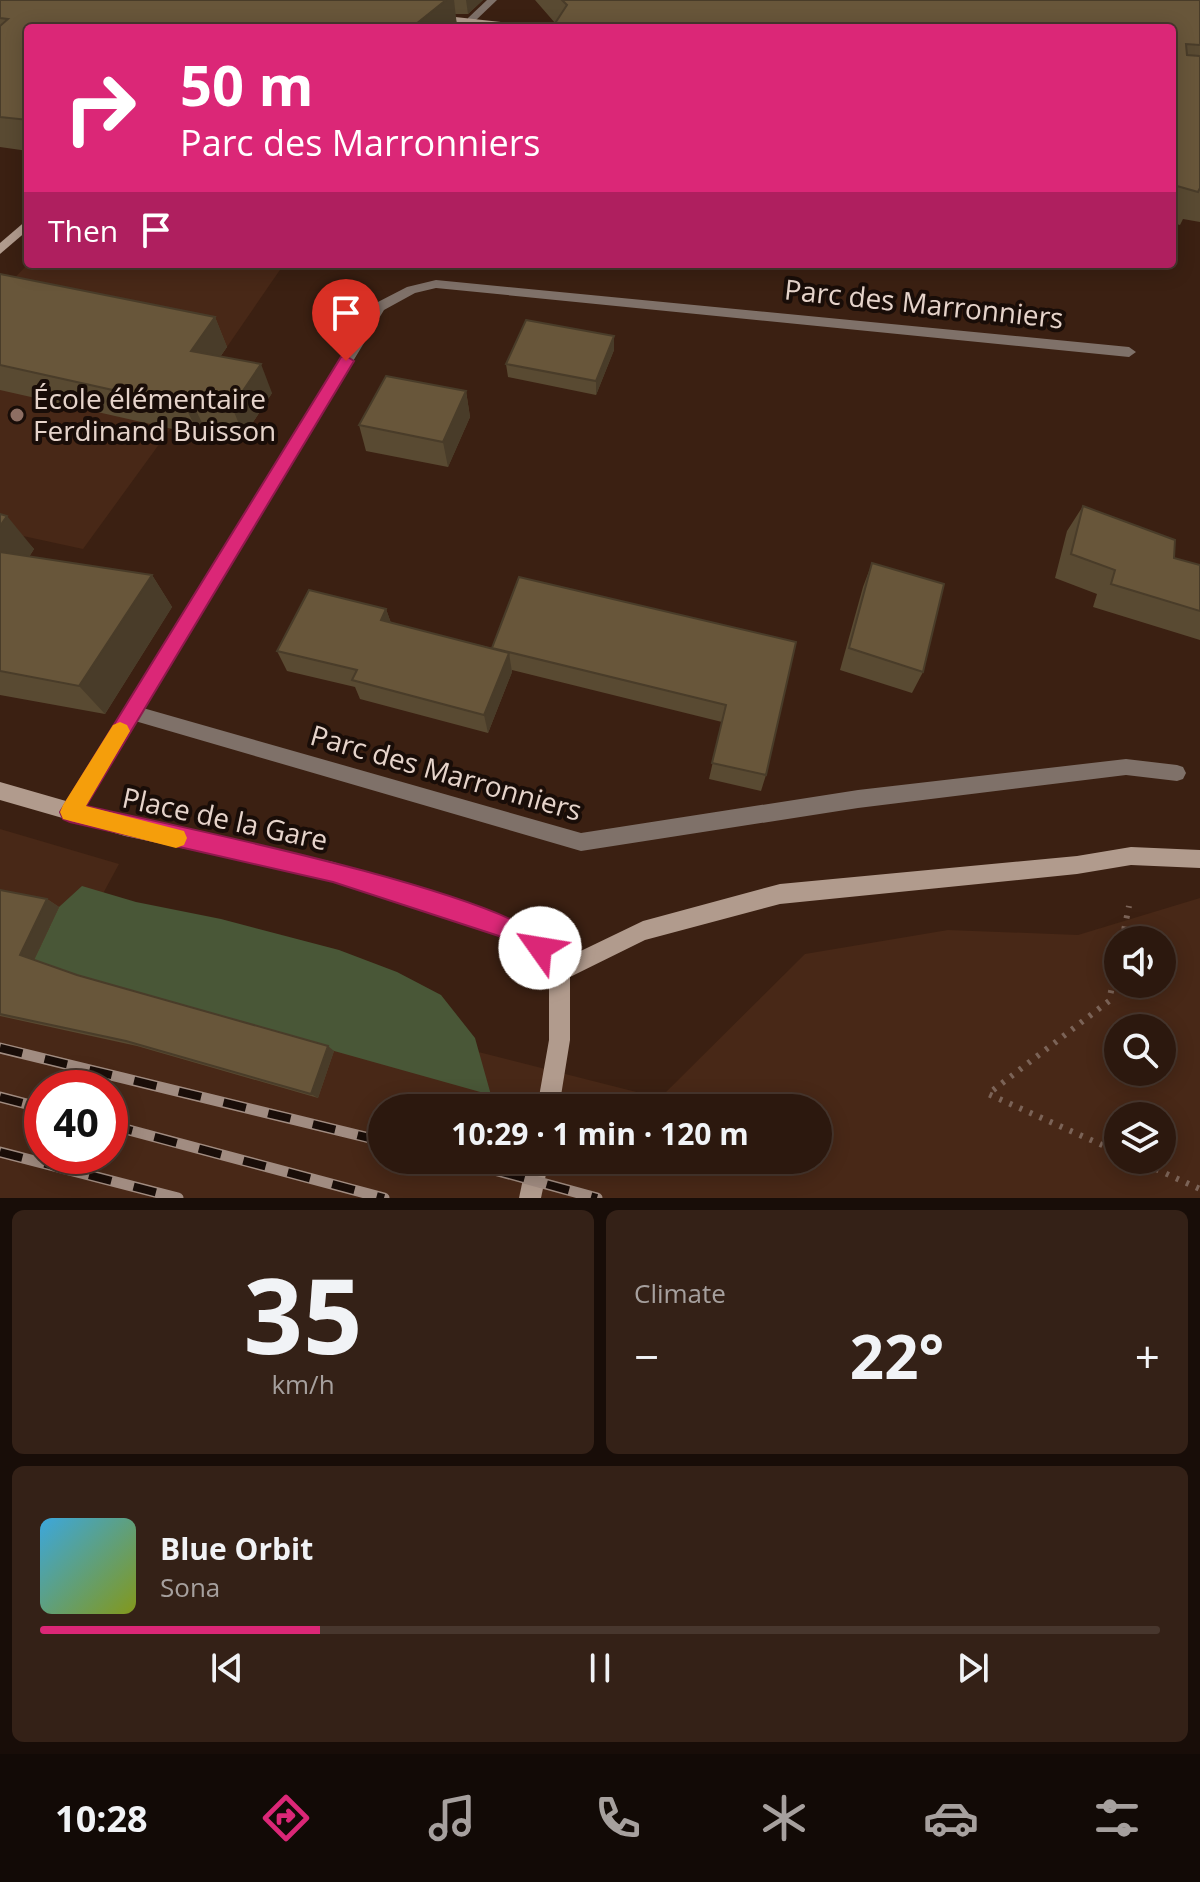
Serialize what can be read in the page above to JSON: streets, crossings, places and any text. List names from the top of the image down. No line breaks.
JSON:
{"streets":{"street":["Parc des Marronniers","Place de la Gare"]},"crossings":[["Parc des Marronniers","Place de la Gare"]],"places":["École élémentaire Ferdinand Buisson"],"page":{"turn":["50 m","Parc des Marronniers"],"then":"Then","limit":"40","trip":"10:29 · 1 min · 120 m","tile":[["35","km/h"],"Climate"],"heat":["−","22°","+"],"song":["Blue Orbit","Sona"],"tabs":"10:28"}}
